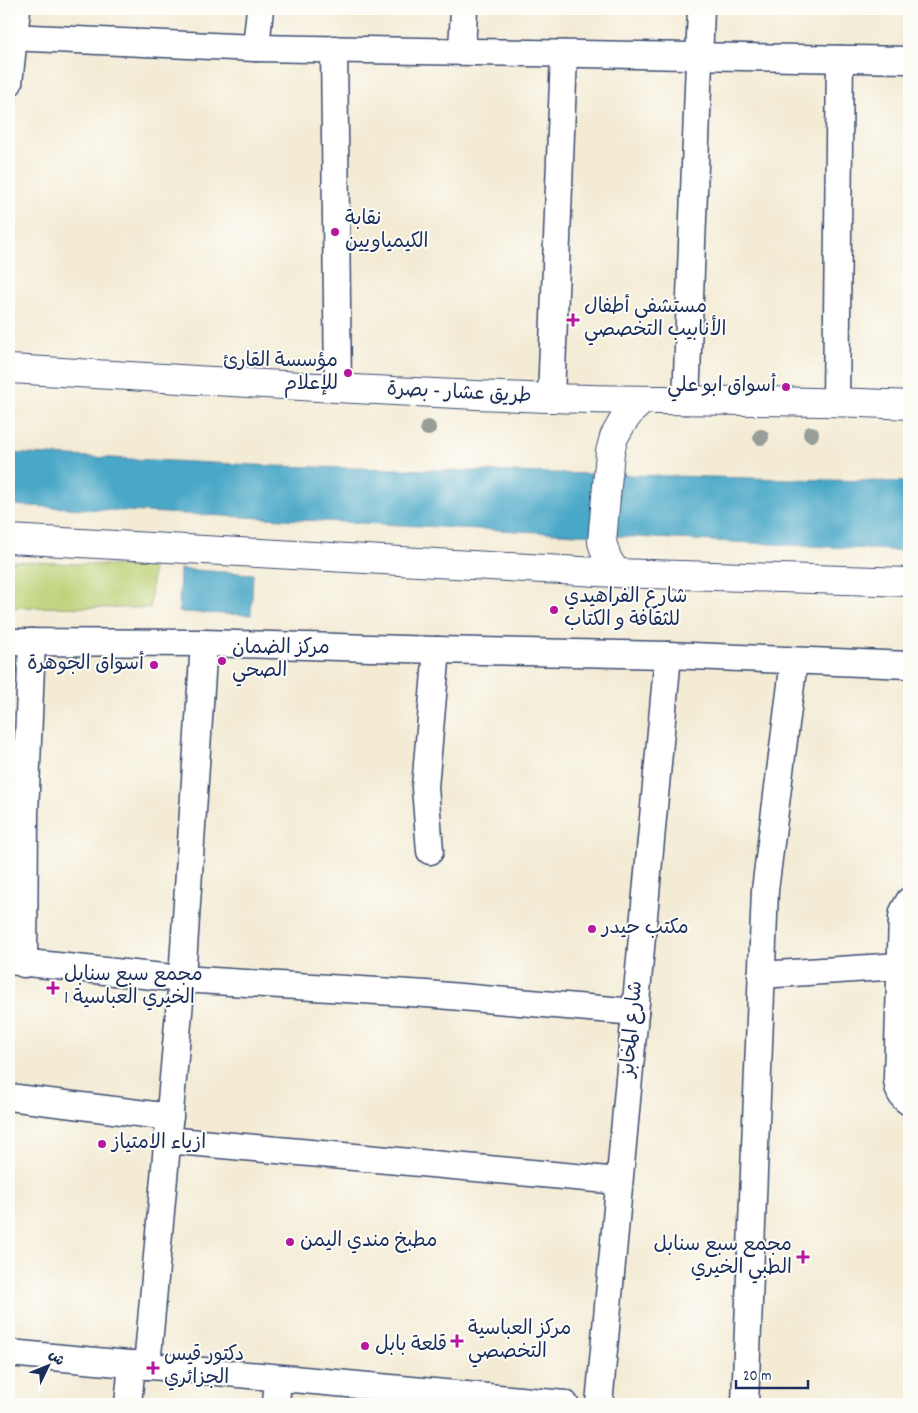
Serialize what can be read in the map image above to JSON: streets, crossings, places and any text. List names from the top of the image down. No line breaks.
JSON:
{"streets":{"main road":["طريق عشار - بصرة"],"street":["شارع المخابز"]},"places":{"other":["نقابة الكيمياويين","مؤسسة القارئ للإعلام","أسواق ابو علي","شارع الفراهيدي للثقافة و الكتاب","مركز الضمان الصحي","أسواق الجوهرة","مكتب حيدر","ازياء الامتياز","مطبخ مندي اليمن","قلعة بابل"],"health":["مستشفى أطفال الأنابيب التخصصي","مجمع سبع سنابل الخيري العباسية 1","مجمع سبع سنابل الطبي الخيري","مركز العباسية التخصصي","دكتور قيس الجزائري"]},"scale_bar":"20 m","north":"top right"}
